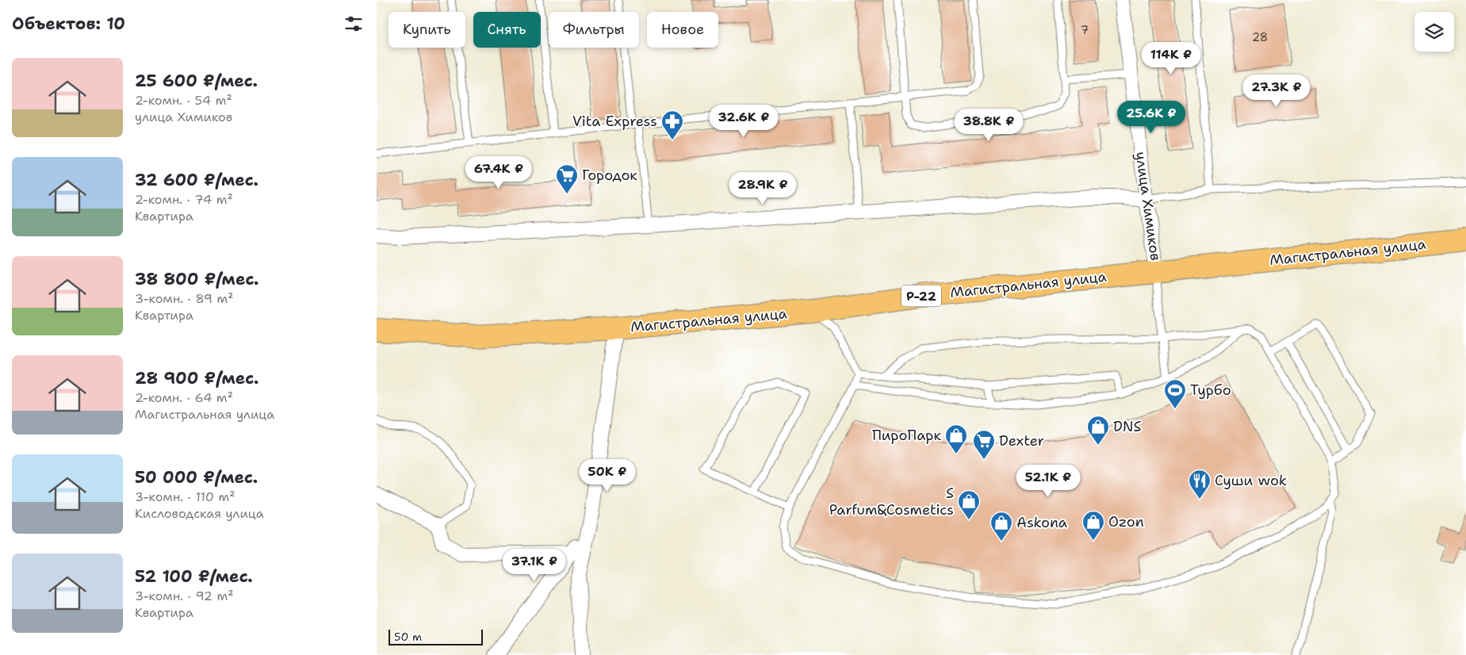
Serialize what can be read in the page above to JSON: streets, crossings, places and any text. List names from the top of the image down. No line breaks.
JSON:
{"streets":{"highway":["Магистральная улица","Р-22"],"street":["улица Химиков"]},"crossings":[["улица Химиков","Магистральная улица"]],"places":{"pharmacy":["Vita Express"],"supermarket":["Городок","Dexter"],"sports":["Турбо"],"shop":["DNS","ПироПарк","S Parfum&Cosmetics","Ozon","Askona"],"restaurant":["Суши wok"]},"house_numbers":["7","28"],"scale_bar":"50 m","page":{"heading":"Объектов: 10","chip":["Купить","Снять","Фильтры","Новое"],"price":["114K ₽","27.3K ₽","25.6K ₽","32.6K ₽","38.8K ₽","67.4K ₽","28.9K ₽","50K ₽","52.1K ₽","37.1K ₽"],"list":[{"name":"25 600 ₽/мес.","note":"2-комн. · 54 m² · улица Химиков"},{"name":"32 600 ₽/мес.","note":"2-комн. · 74 m² · Квартира"},{"name":"38 800 ₽/мес.","note":"3-комн. · 89 m² · Квартира"},{"name":"28 900 ₽/мес.","note":"2-комн. · 64 m² · Магистральная улица"},{"name":"50 000 ₽/мес.","note":"3-комн. · 110 m² · Кисловодская улица"},{"name":"52 100 ₽/мес.","note":"3-комн. · 92 m² · Квартира"}],"scale":"50 m"}}
